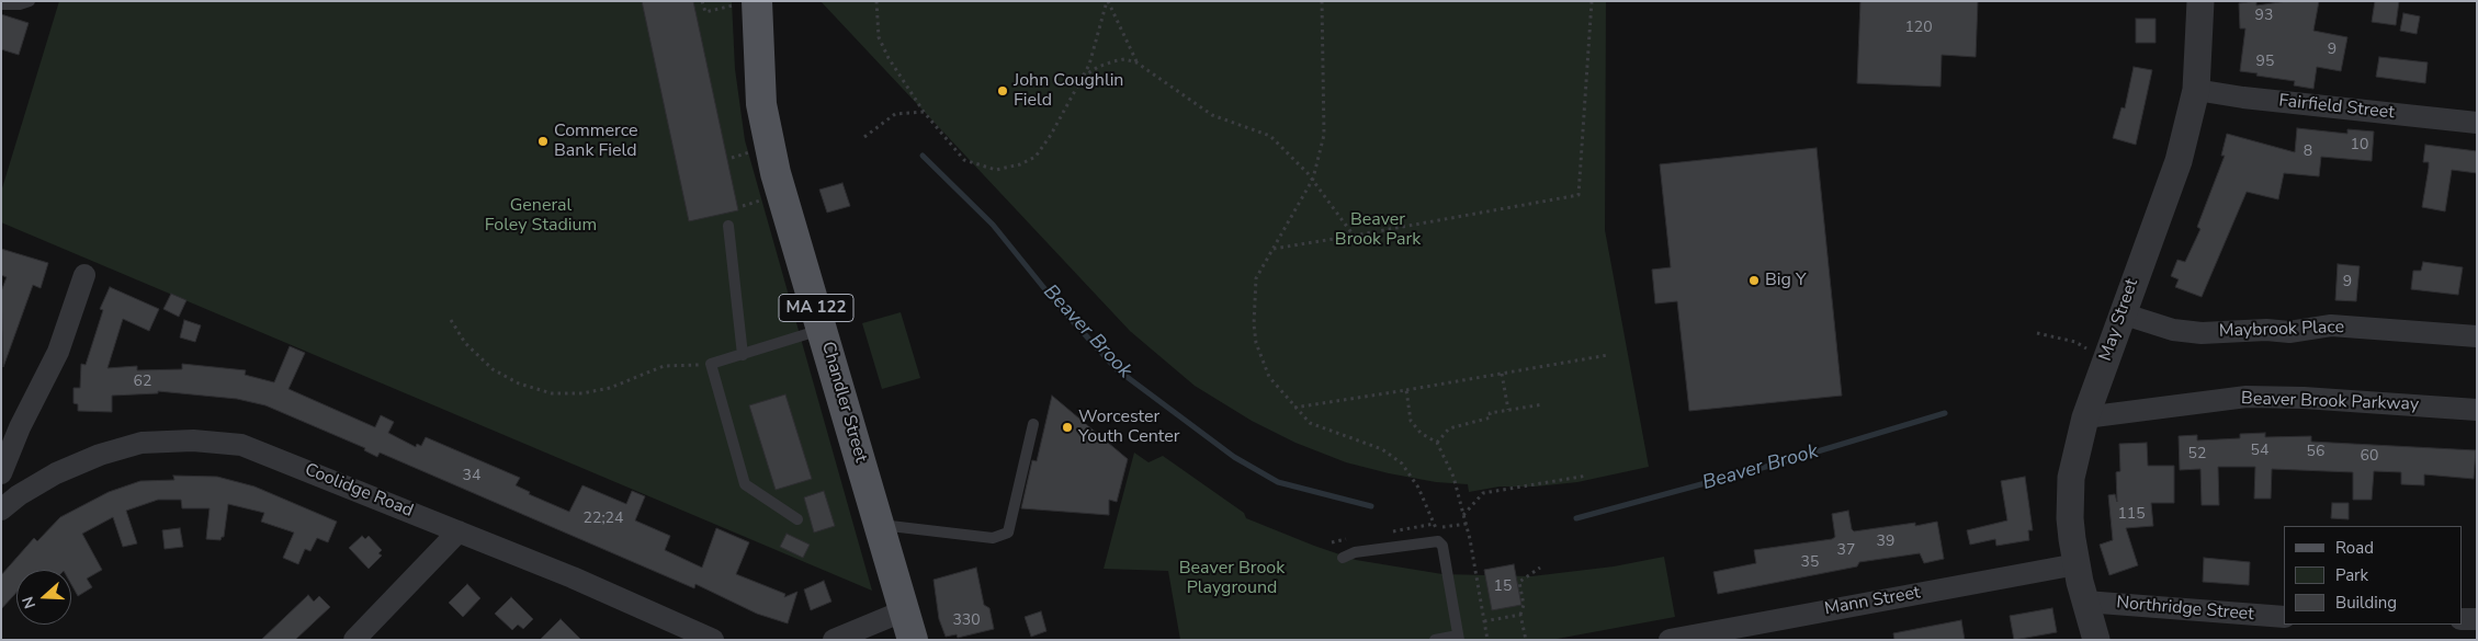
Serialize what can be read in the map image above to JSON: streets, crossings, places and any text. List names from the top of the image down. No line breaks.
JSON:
{"streets":{"main road":["MA 122","Chandler Street"],"street":["Fairfield Street","May Street","Maybrook Place","Beaver Brook Parkway","Coolidge Road","Mann Street","Northridge Street"]},"crossings":[["Fairfield Street","May Street"],["May Street","Maybrook Place"],["May Street","Beaver Brook Parkway"],["May Street","Mann Street"],["May Street","Northridge Street"]],"water":["Beaver Brook"],"parks":["General Foley Stadium","Beaver Brook Park","Beaver Brook Playground"],"places":["John Coughlin Field","Commerce Bank Field","Big Y","Worcester Youth Center"],"house_numbers":["93","120","9","95","10","8","9","62","54","56","52","60","34","115","22;24","39","37","35","15","330"],"legend":["Road","Park","Building"],"north":"left"}
